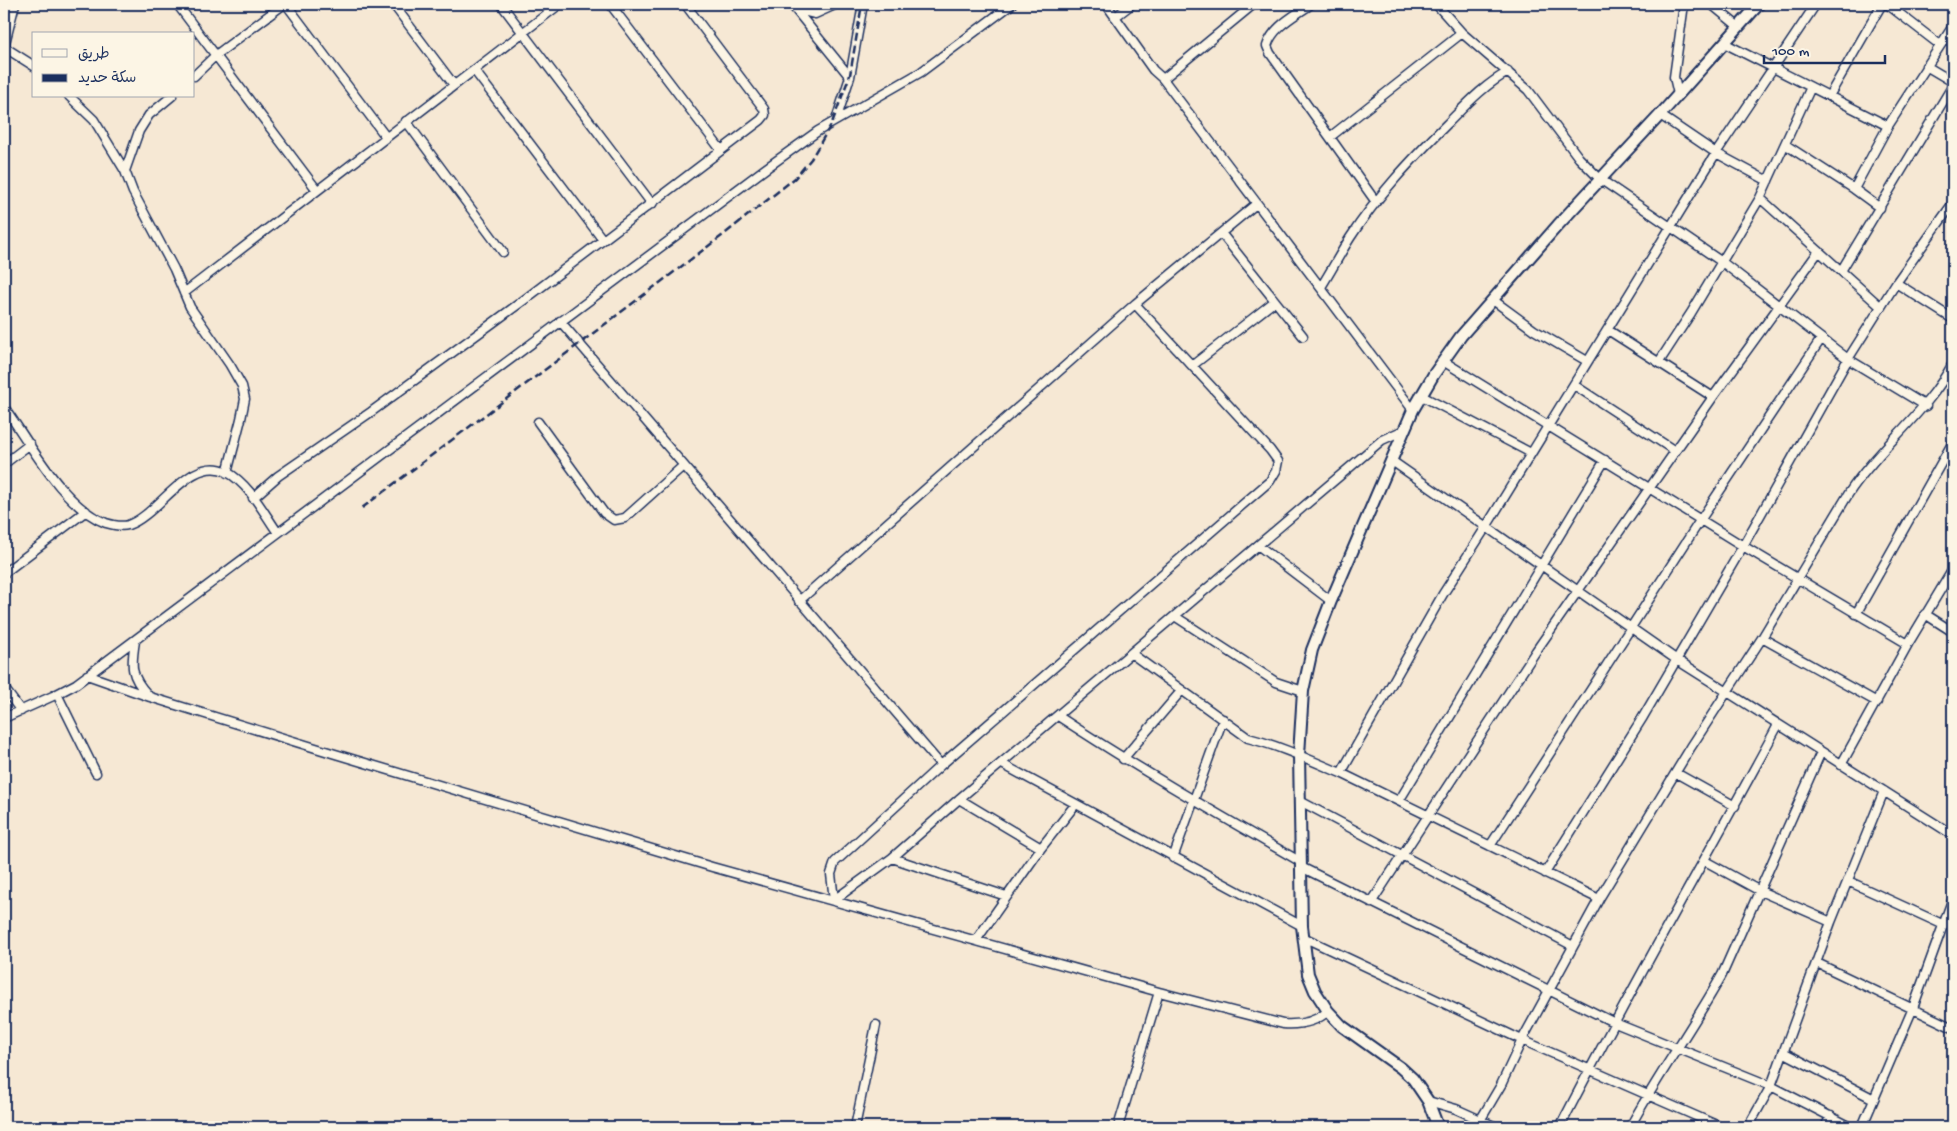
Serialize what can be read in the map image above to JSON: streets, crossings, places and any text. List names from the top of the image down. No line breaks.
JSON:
{"legend":["طريق","سكة حديد"],"scale_bar":"100 m"}
